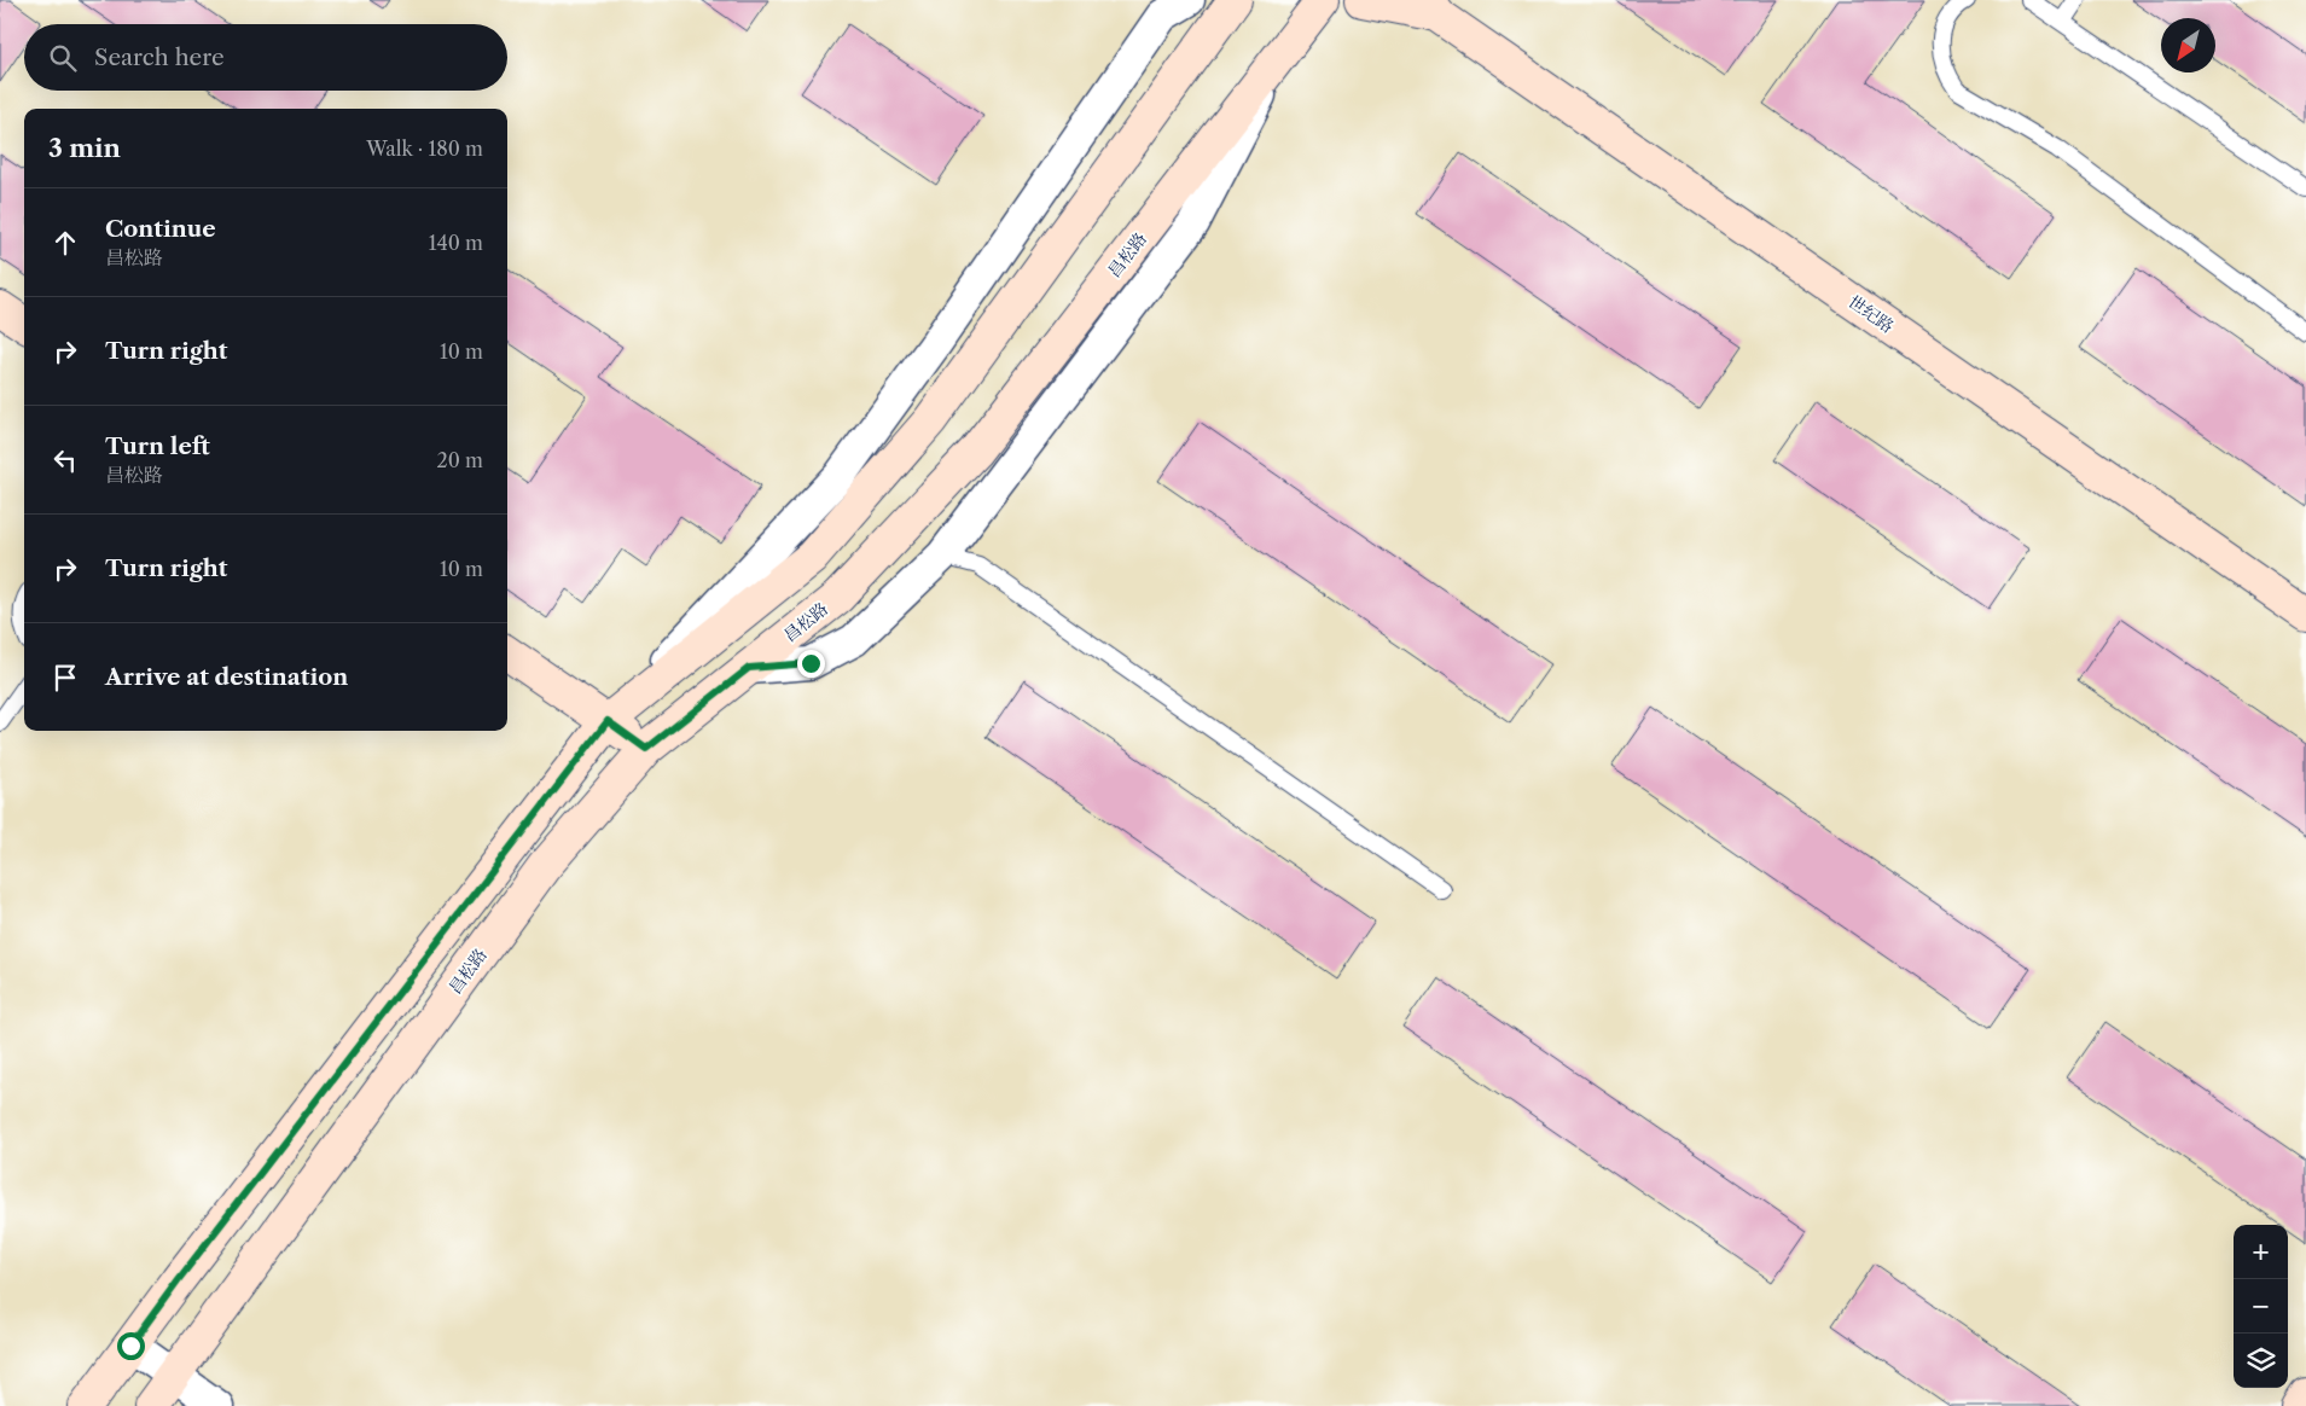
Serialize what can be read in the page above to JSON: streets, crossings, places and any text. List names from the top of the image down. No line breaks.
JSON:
{"streets":{"main road":["昌松路","世纪路"]},"north":"bottom left","page":{"search":"Search here","heading":["3 min","Walk · 180 m"],"list":[["Continue","昌松路","140 m"],["Turn right","10 m"],["Turn left","昌松路","20 m"],["Turn right","10 m"],"Arrive at destination"],"map_buttons":["+","−"]}}
